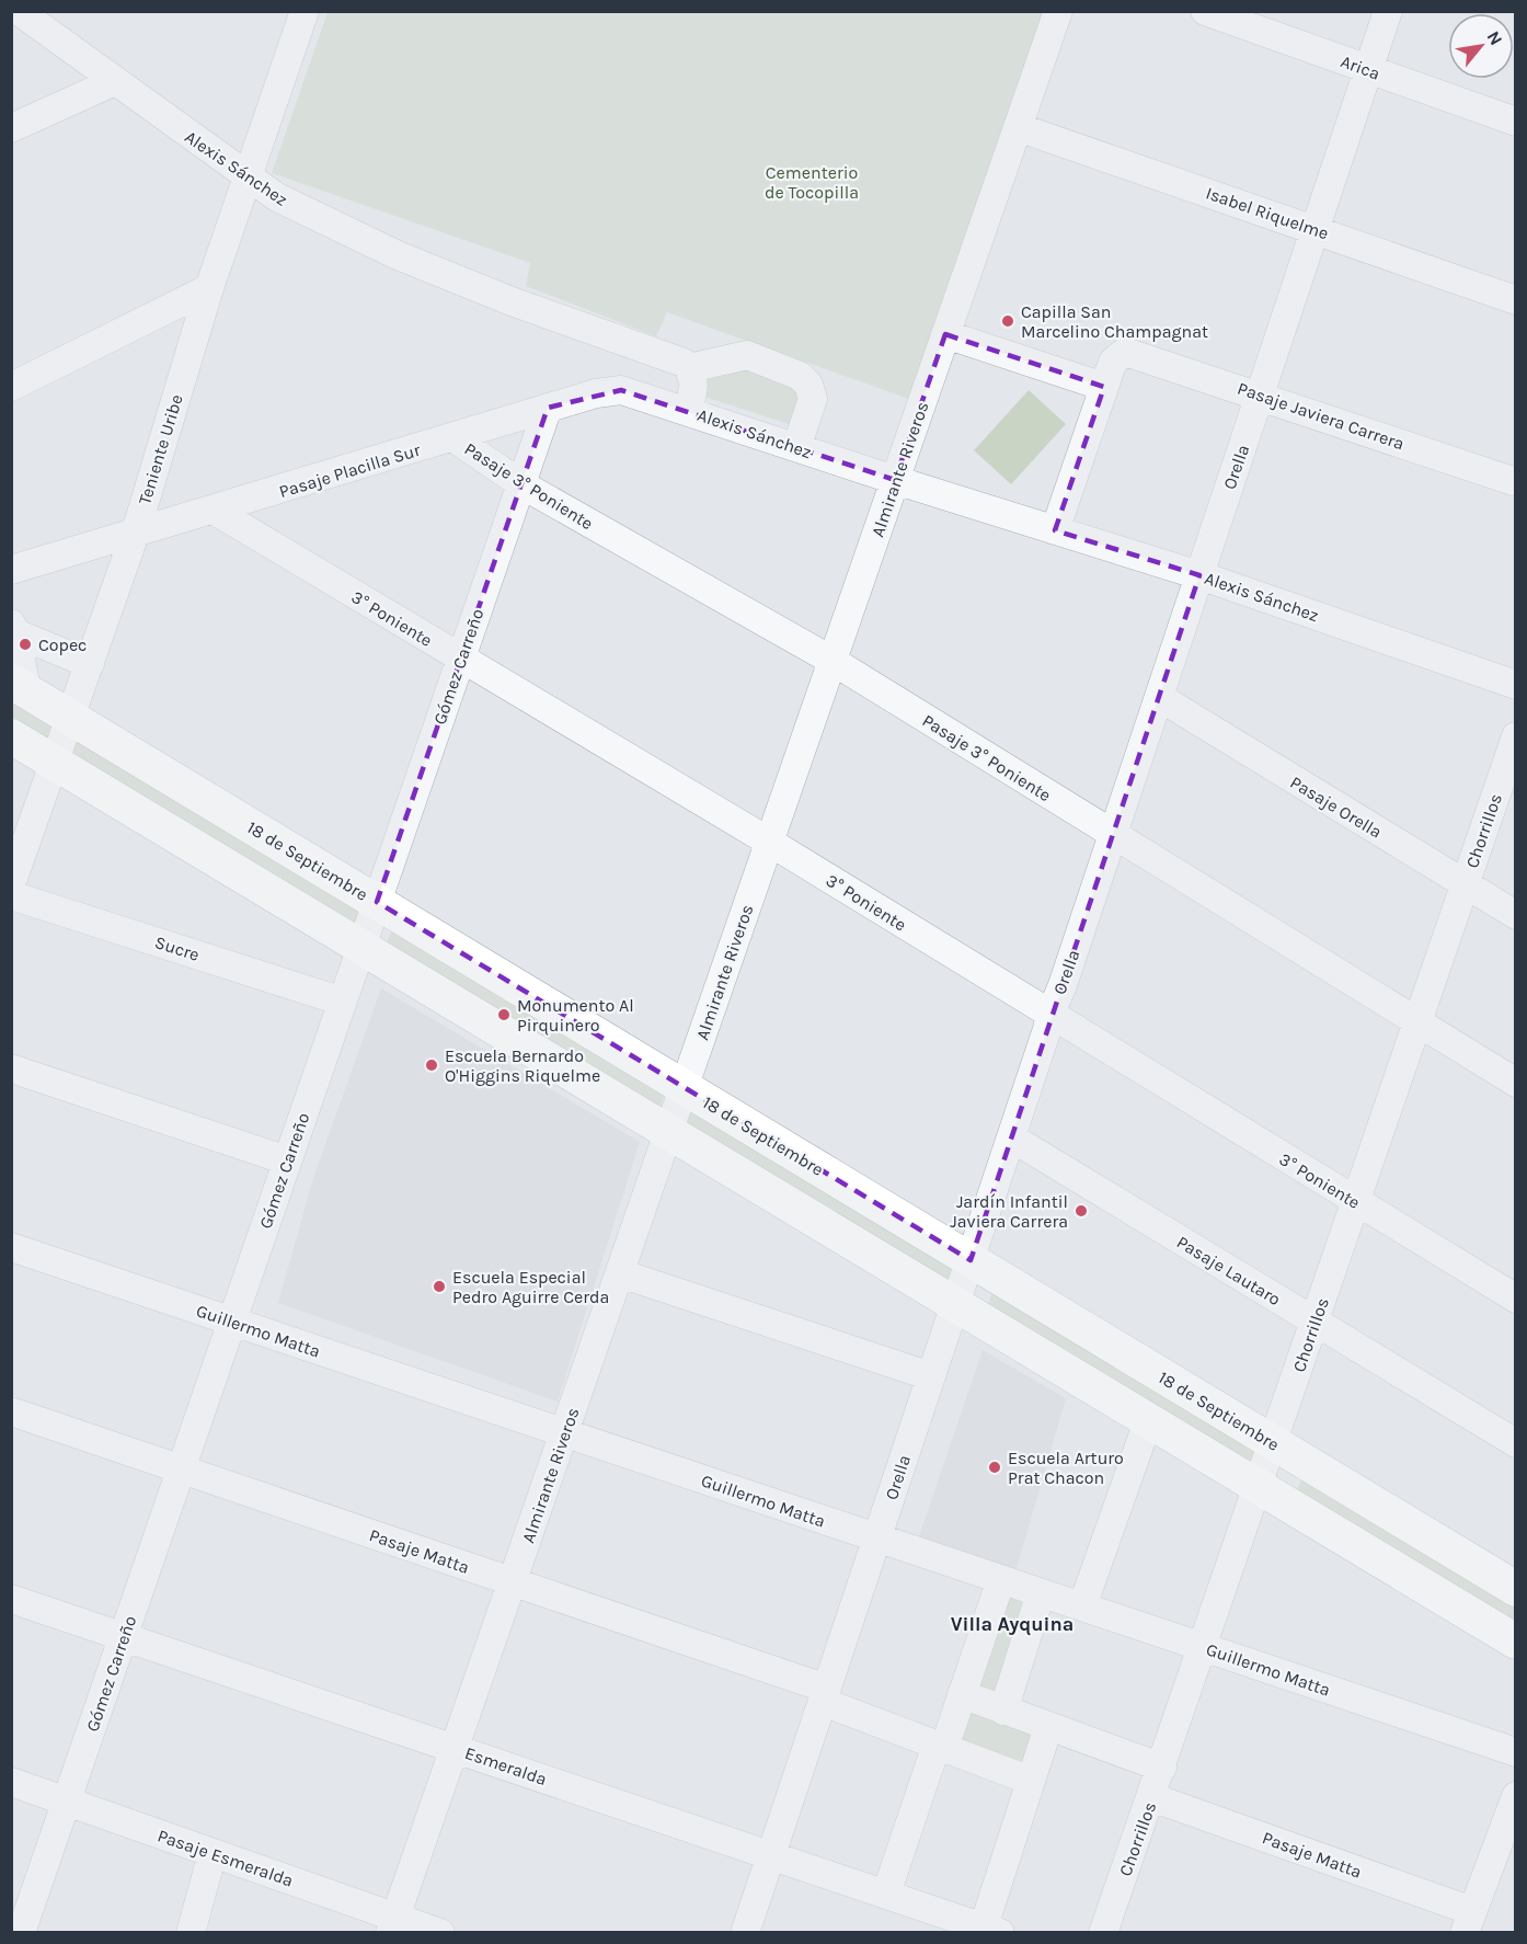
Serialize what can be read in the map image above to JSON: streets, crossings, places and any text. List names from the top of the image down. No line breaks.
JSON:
{"streets":{"main road":["18 de Septiembre"],"street":["Arica","Alexis Sánchez","Isabel Riquelme","Pasaje Javiera Carrera","Teniente Uribe","Orella","Almirante Riveros","Pasaje Placilla Sur","Pasaje 3° Poniente","3° Poniente","Gómez Carreño","Pasaje Orella","Chorrillos","Sucre","Pasaje Lautaro","Guillermo Matta","Pasaje Matta","Esmeralda","Pasaje Esmeralda"]},"crossings":[["Arica","Orella"],["Alexis Sánchez","Teniente Uribe"],["Alexis Sánchez","Orella"],["Alexis Sánchez","Almirante Riveros"],["Alexis Sánchez","Pasaje Placilla Sur"],["Isabel Riquelme","Orella"],["Isabel Riquelme","Almirante Riveros"],["Pasaje Javiera Carrera","Orella"],["Teniente Uribe","Pasaje Placilla Sur"],["Teniente Uribe","18 de Septiembre"],["Orella","Pasaje 3° Poniente"],["Orella","3° Poniente"],["Orella","Pasaje Orella"],["Orella","18 de Septiembre"],["Orella","Pasaje Lautaro"],["Orella","Guillermo Matta"],["Orella","Pasaje Matta"],["Orella","Esmeralda"],["Almirante Riveros","Pasaje 3° Poniente"],["Almirante Riveros","3° Poniente"],["Almirante Riveros","18 de Septiembre"],["Almirante Riveros","Guillermo Matta"],["Almirante Riveros","Pasaje Matta"],["Almirante Riveros","Esmeralda"],["Almirante Riveros","Pasaje Esmeralda"],["Pasaje Placilla Sur","Pasaje 3° Poniente"],["Pasaje Placilla Sur","3° Poniente"],["Pasaje Placilla Sur","Gómez Carreño"],["Pasaje 3° Poniente","Gómez Carreño"],["Pasaje 3° Poniente","Chorrillos"],["3° Poniente","Gómez Carreño"],["3° Poniente","Chorrillos"],["Gómez Carreño","18 de Septiembre"],["Gómez Carreño","Sucre"],["Gómez Carreño","Guillermo Matta"],["Gómez Carreño","Pasaje Matta"],["Gómez Carreño","Esmeralda"],["Gómez Carreño","Pasaje Esmeralda"],["Pasaje Orella","Chorrillos"],["Chorrillos","18 de Septiembre"],["Chorrillos","Pasaje Lautaro"],["Chorrillos","Guillermo Matta"],["Chorrillos","Pasaje Matta"]],"districts":["Villa Ayquina"],"parks":["Cementerio de Tocopilla"],"places":["Capilla San Marcelino Champagnat","Copec","Monumento Al Pirquinero","Escuela Bernardo O'Higgins Riquelme","Jardín Infantil Javiera Carrera","Escuela Especial Pedro Aguirre Cerda","Escuela Arturo Prat Chacon"],"north":"top right"}
